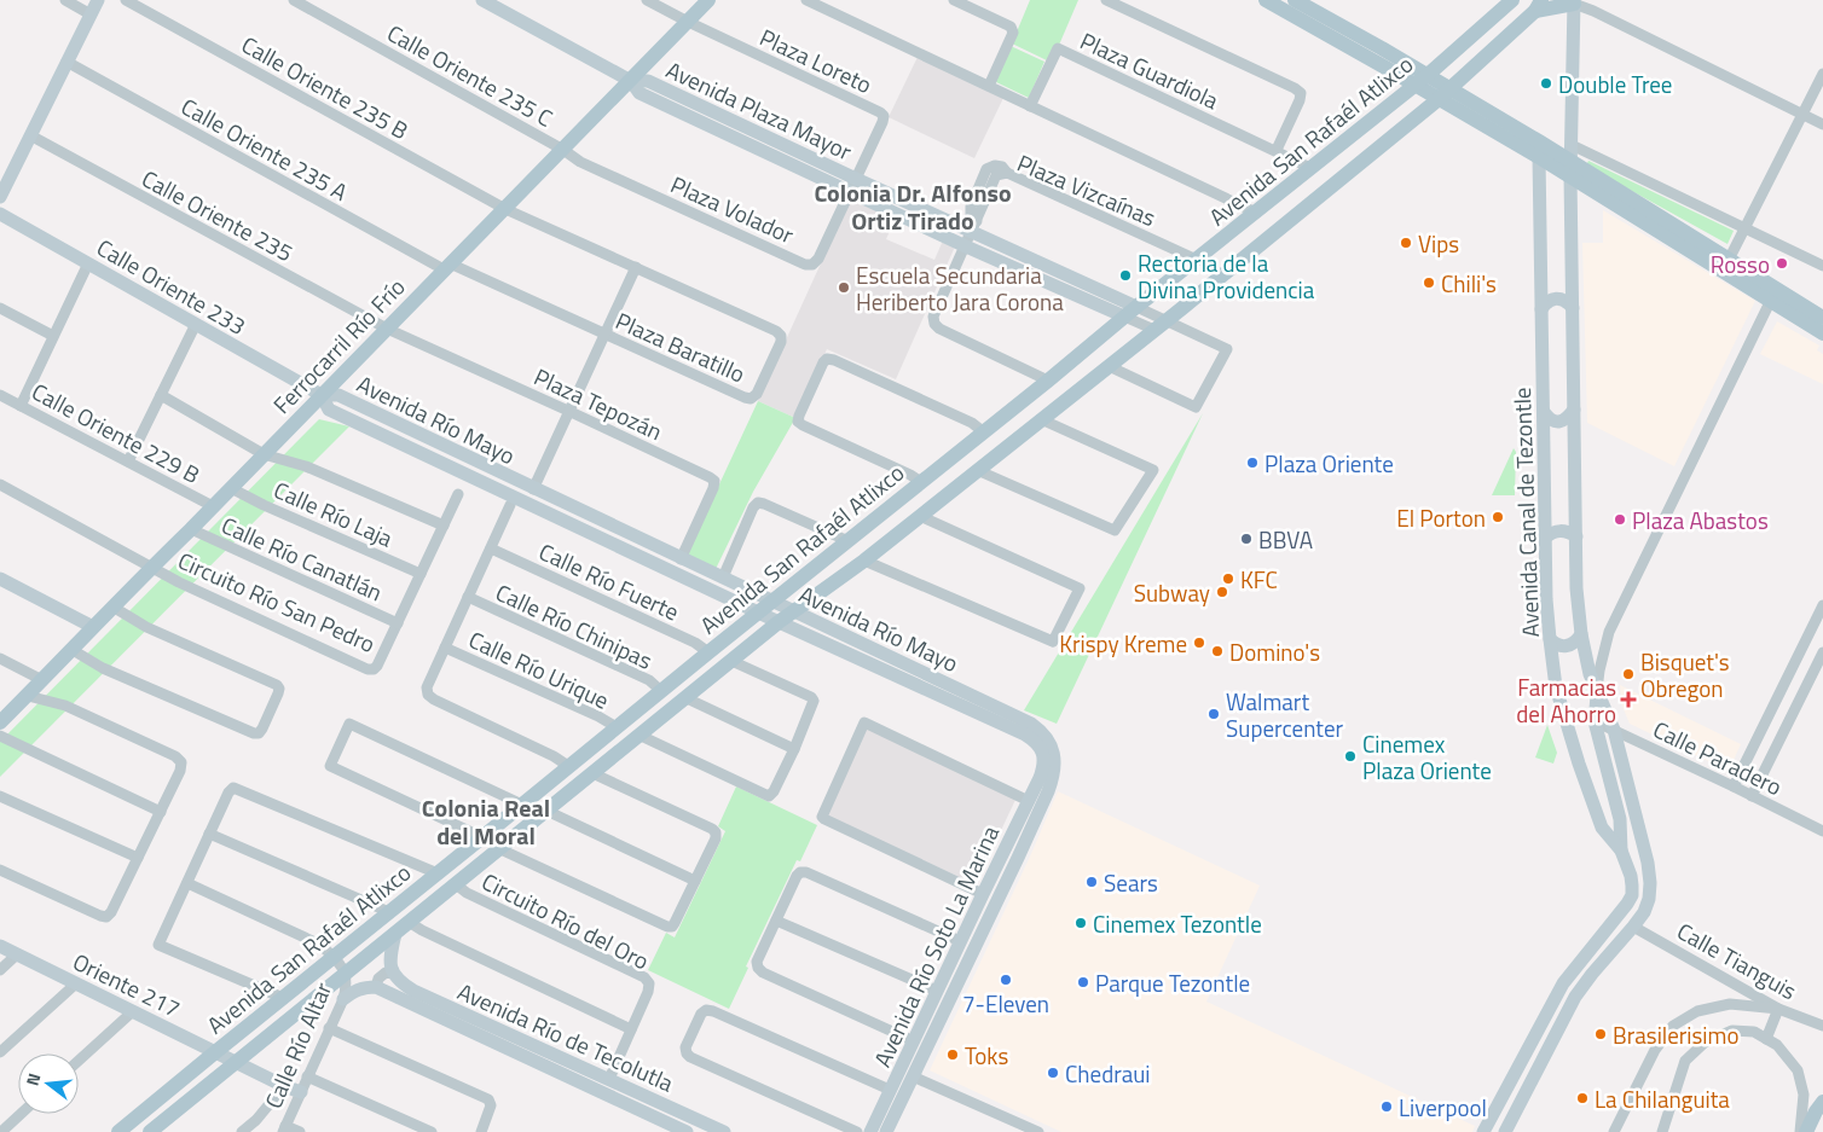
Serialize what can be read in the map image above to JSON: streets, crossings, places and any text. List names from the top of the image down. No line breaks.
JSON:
{"streets":{"main road":["Avenida San Rafaél Atlixco","Ferrocarril Río Frío"],"street":["Plaza Loreto","Plaza Guardiola","Calle Oriente 235 C","Calle Oriente 235 B","Avenida Plaza Mayor","Calle Oriente 235 A","Plaza Vizcaínas","Plaza Volador","Calle Oriente 235","Calle Oriente 233","Plaza Baratillo","Plaza Tepozán","Avenida Río Mayo","Calle Oriente 229 B","Avenida Canal de Tezontle","Calle Río Laja","Calle Río Canatlán","Calle Río Fuerte","Circuito Río San Pedro","Calle Río Chinipas","Calle Río Urique","Calle Paradero","Circuito Río del Oro","Avenida Río Soto La Marina","Calle Tianguis","Oriente 217","Avenida Río de Tecolutla","Calle Río Altar"]},"crossings":[["Plaza Loreto","Avenida Plaza Mayor"],["Plaza Loreto","Plaza Volador"],["Plaza Loreto","Ferrocarril Río Frío"],["Plaza Guardiola","Avenida San Rafaél Atlixco"],["Calle Oriente 235 C","Plaza Volador"],["Calle Oriente 235 C","Ferrocarril Río Frío"],["Calle Oriente 235 B","Ferrocarril Río Frío"],["Calle Oriente 235 B","Plaza Baratillo"],["Avenida Plaza Mayor","Avenida San Rafaél Atlixco"],["Avenida Plaza Mayor","Plaza Vizcaínas"],["Avenida Plaza Mayor","Plaza Volador"],["Avenida Plaza Mayor","Ferrocarril Río Frío"],["Avenida San Rafaél Atlixco","Plaza Vizcaínas"],["Avenida San Rafaél Atlixco","Avenida Río Mayo"],["Avenida San Rafaél Atlixco","Calle Río Fuerte"],["Avenida San Rafaél Atlixco","Calle Río Chinipas"],["Avenida San Rafaél Atlixco","Calle Río Urique"],["Avenida San Rafaél Atlixco","Circuito Río del Oro"],["Avenida San Rafaél Atlixco","Oriente 217"],["Avenida San Rafaél Atlixco","Calle Río Altar"],["Calle Oriente 235 A","Ferrocarril Río Frío"],["Calle Oriente 235 A","Plaza Baratillo"],["Plaza Volador","Ferrocarril Río Frío"],["Calle Oriente 235","Ferrocarril Río Frío"],["Calle Oriente 235","Plaza Tepozán"],["Calle Oriente 233","Ferrocarril Río Frío"],["Calle Oriente 233","Avenida Río Mayo"],["Ferrocarril Río Frío","Plaza Baratillo"],["Ferrocarril Río Frío","Plaza Tepozán"],["Ferrocarril Río Frío","Avenida Río Mayo"],["Ferrocarril Río Frío","Calle Oriente 229 B"],["Ferrocarril Río Frío","Calle Río Laja"],["Ferrocarril Río Frío","Calle Río Canatlán"],["Ferrocarril Río Frío","Circuito Río San Pedro"],["Plaza Tepozán","Avenida Río Mayo"],["Avenida Río Mayo","Avenida Río Soto La Marina"],["Avenida Canal de Tezontle","Calle Paradero"],["Avenida Canal de Tezontle","Calle Tianguis"],["Calle Río Laja","Circuito Río San Pedro"],["Calle Río Canatlán","Circuito Río San Pedro"],["Circuito Río del Oro","Avenida Río de Tecolutla"],["Oriente 217","Calle Río Altar"]],"districts":["Colonia Dr. Alfonso Ortiz Tirado","Colonia Real del Moral"],"places":{"other":["Double Tree","Vips","Rosso","Rectoria de la Divina Providencia","Chili's","Escuela Secundaria Heriberto Jara Corona","Plaza Oriente","El Porton","Plaza Abastos","BBVA","KFC","Subway","Krispy Kreme","Domino's","Bisquet's Obregon","Walmart Supercenter","Cinemex Plaza Oriente","Sears","Cinemex Tezontle","7-Eleven","Parque Tezontle","Brasilerisimo","Toks","Chedraui","La Chilanguita","Liverpool"],"health":["Farmacias del Ahorro"]},"north":"left"}
